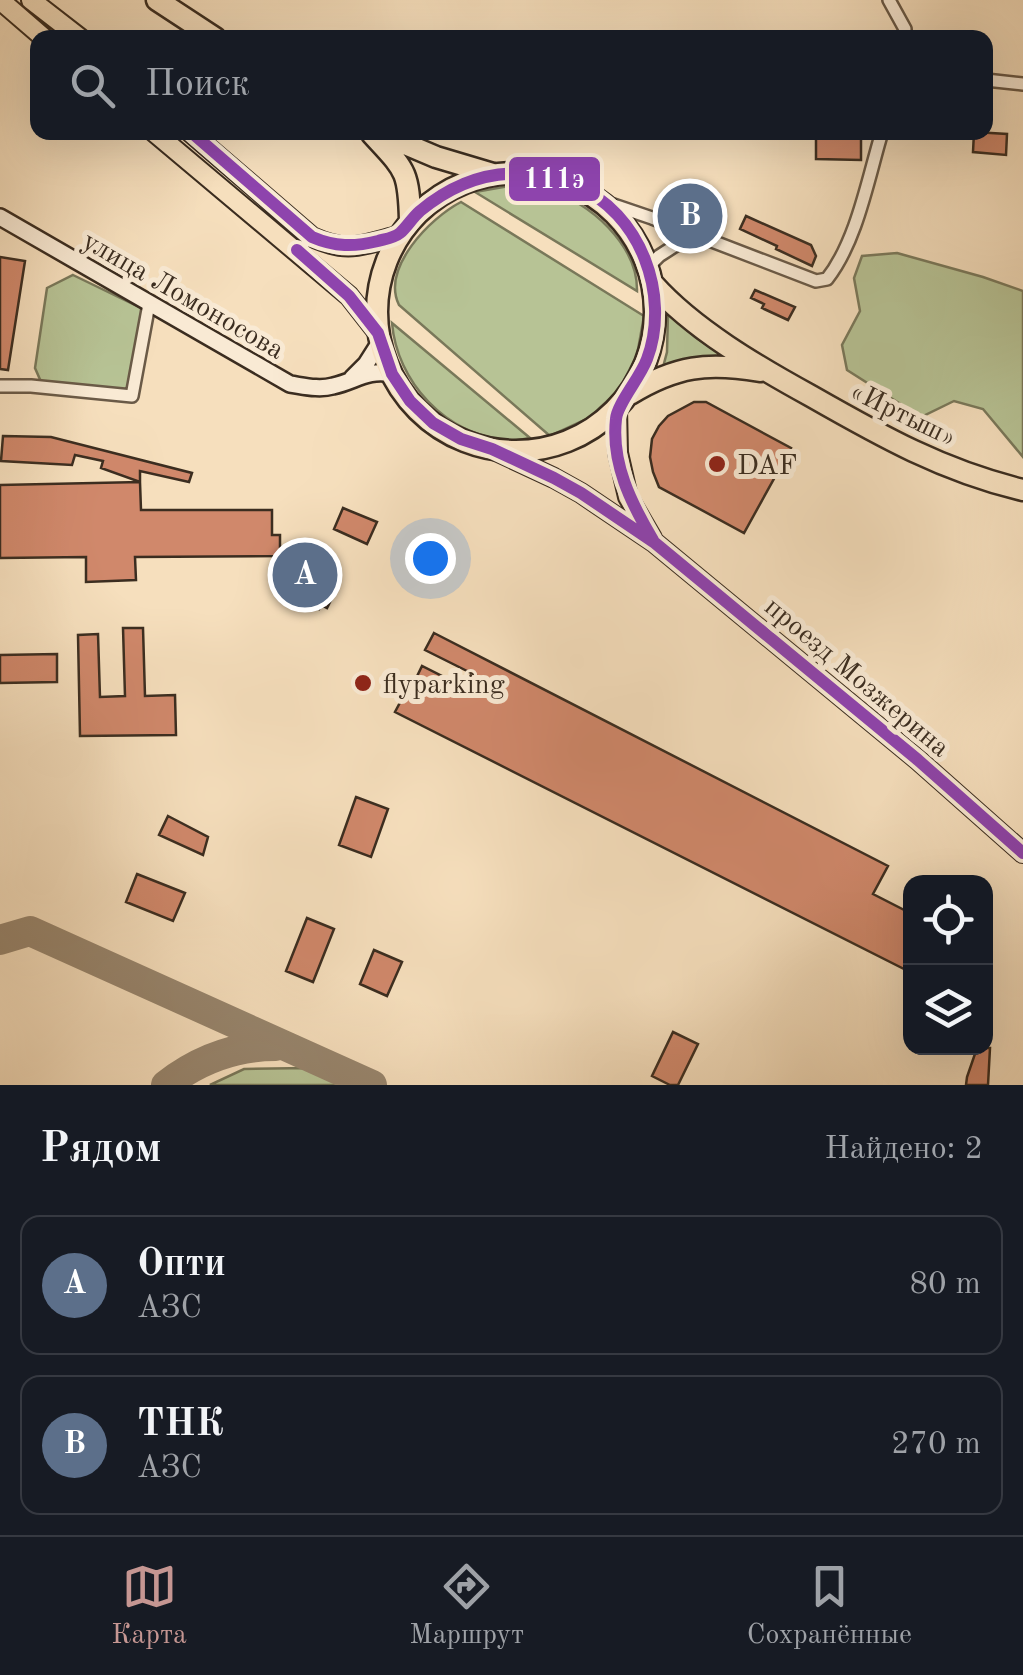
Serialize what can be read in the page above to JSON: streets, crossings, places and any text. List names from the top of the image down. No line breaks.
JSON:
{"streets":{"highway":["«Иртыш»"],"main road":["проезд Мозжерина"],"street":["улица Ломоносова"]},"crossings":[["улица Ломоносова","«Иртыш»"],["улица Ломоносова","проезд Мозжерина"],["«Иртыш»","проезд Мозжерина"]],"places":["DAF","flyparking"],"lines":["transit line 111э"],"page":{"search":"Поиск","pins":["B","A"],"heading":["Рядом","Найдено: 2"],"list":[{"mark":"A","name":"Опти","note":"АЗС","value":"80 m"},{"mark":"B","name":"ТНК","note":"АЗС","value":"270 m"}],"nav":["Карта","Маршрут","Сохранённые"]}}
